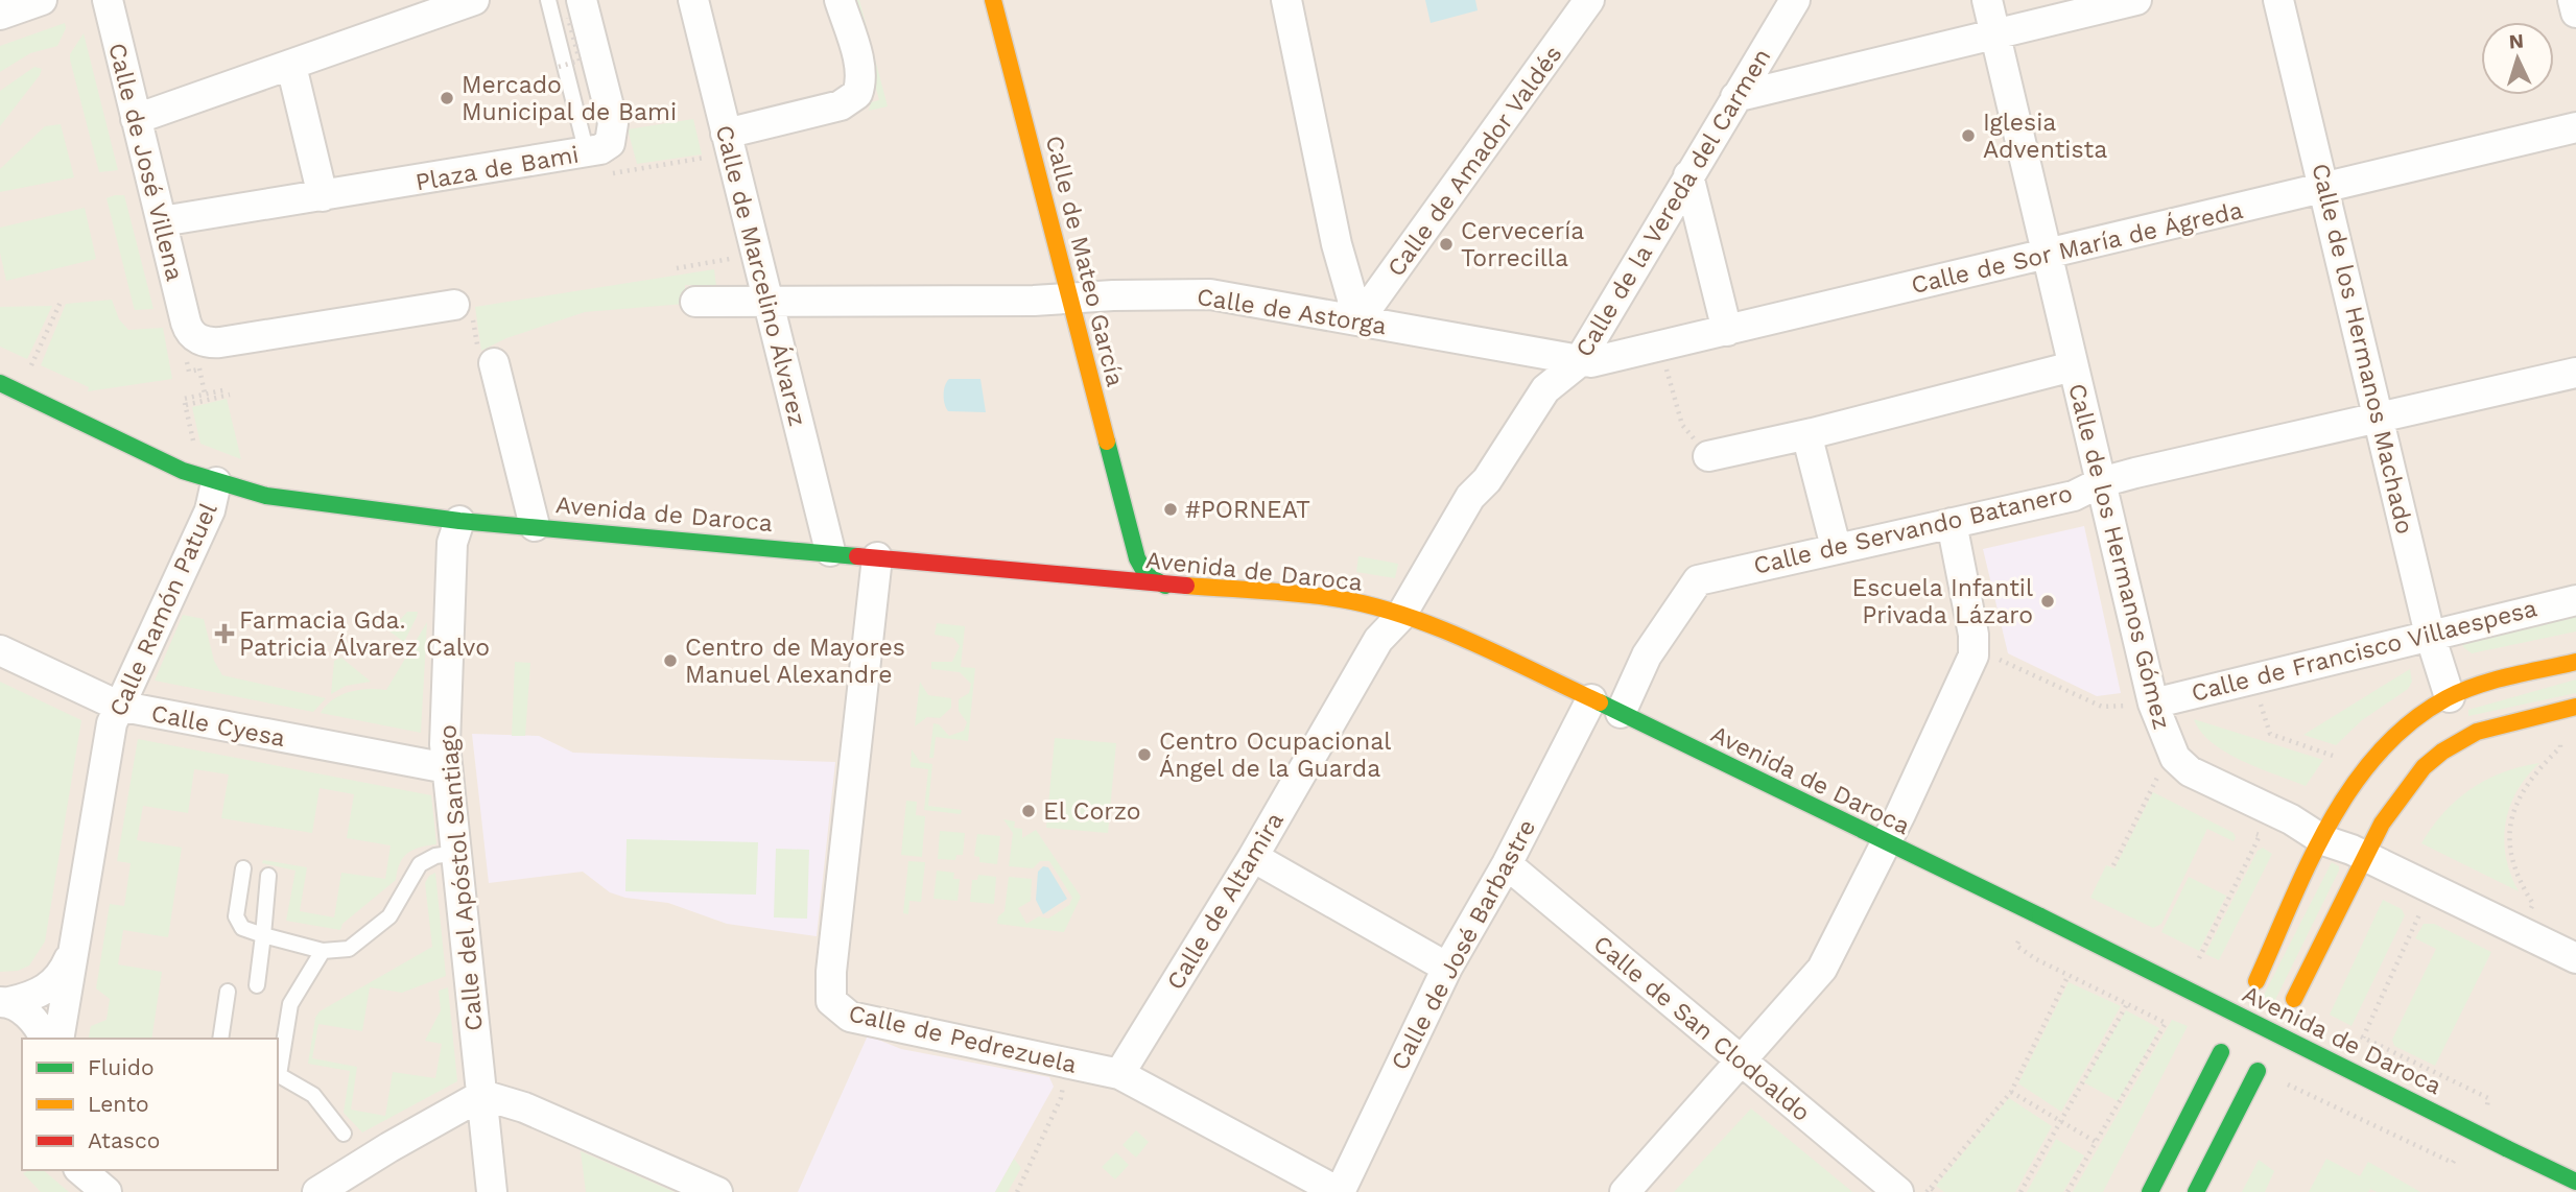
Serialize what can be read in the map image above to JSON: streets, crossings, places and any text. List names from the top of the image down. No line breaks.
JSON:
{"streets":{"main road":["Calle de Mateo García","Avenida de Daroca"],"street":["Calle de Amador Valdés","Calle de José Villena","Plaza de Bami","Calle de la Vereda del Carmen","Calle de Sor María de Ágreda","Calle de Marcelino Álvarez","Calle de Astorga","Calle de los Hermanos Machado","Calle de Servando Batanero","Calle de los Hermanos Gómez","Calle Ramón Patuel","Calle de Francisco Villaespesa","Calle Cyesa","Calle del Apóstol Santiago","Calle de Altamira","Calle de José Barbastre","Calle de San Clodoaldo","Calle de Pedrezuela"]},"crossings":[["Calle de Amador Valdés","Calle de Astorga"],["Calle de José Villena","Plaza de Bami"],["Calle de la Vereda del Carmen","Calle de Sor María de Ágreda"],["Calle de la Vereda del Carmen","Calle de Astorga"],["Calle de la Vereda del Carmen","Avenida de Daroca"],["Calle de la Vereda del Carmen","Calle de Altamira"],["Calle de Sor María de Ágreda","Calle de Astorga"],["Calle de Sor María de Ágreda","Calle de los Hermanos Machado"],["Calle de Sor María de Ágreda","Calle de los Hermanos Gómez"],["Calle de Mateo García","Calle de Astorga"],["Calle de Mateo García","Avenida de Daroca"],["Calle de Marcelino Álvarez","Calle de Astorga"],["Calle de Marcelino Álvarez","Avenida de Daroca"],["Calle de los Hermanos Machado","Calle de Servando Batanero"],["Calle de los Hermanos Machado","Calle de Francisco Villaespesa"],["Avenida de Daroca","Calle de Servando Batanero"],["Avenida de Daroca","Calle Ramón Patuel"],["Avenida de Daroca","Calle del Apóstol Santiago"],["Avenida de Daroca","Calle de Altamira"],["Avenida de Daroca","Calle de José Barbastre"],["Avenida de Daroca","Calle de Pedrezuela"],["Calle de Servando Batanero","Calle de los Hermanos Gómez"],["Calle de los Hermanos Gómez","Calle de Francisco Villaespesa"],["Calle Ramón Patuel","Calle Cyesa"],["Calle Cyesa","Calle del Apóstol Santiago"],["Calle de Altamira","Calle de Pedrezuela"],["Calle de José Barbastre","Calle de San Clodoaldo"],["Calle de José Barbastre","Calle de Pedrezuela"]],"places":{"other":["Mercado Municipal de Bami","Iglesia Adventista","Cervecería Torrecilla","#PORNEAT","Escuela Infantil Privada Lázaro","Centro de Mayores Manuel Alexandre","Centro Ocupacional Ángel de la Guarda","El Corzo"],"health":["Farmacia Gda. Patricia Álvarez Calvo"]},"legend":["Fluido","Lento","Atasco"],"north":"top"}
